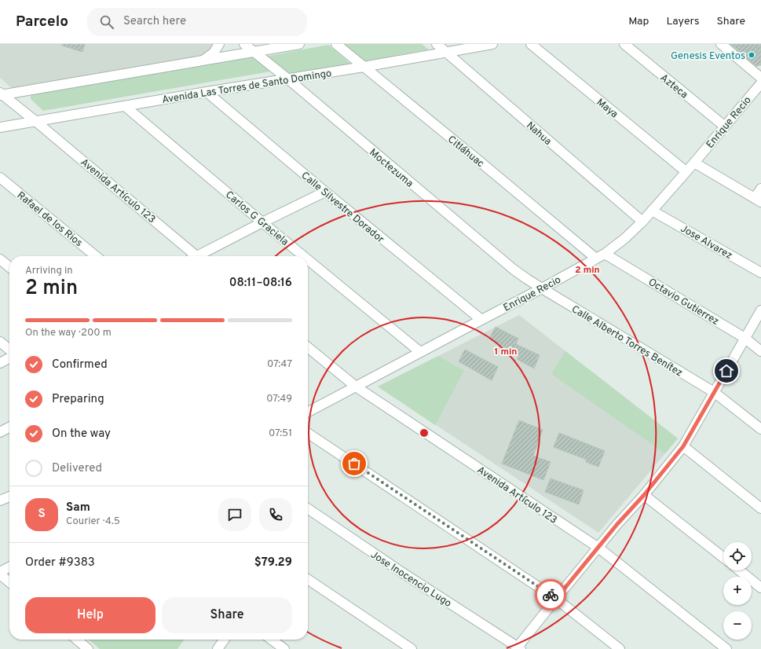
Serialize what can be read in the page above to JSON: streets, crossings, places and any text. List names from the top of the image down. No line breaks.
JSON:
{"streets":{"street":["Avenida Las Torres de Santo Domingo","Azteca","Maya","Enrique Recio","Nahua","Citláhuac","Moctezuma","Avenida Artículo 123","Calle Silvestre Dorador","Carlos G Graciela","Rafael de los Rios","Jose Alvarez","Octavio Gutierrez","Calle Alberto Torres Benítez","Jose Inocencio Lugo"]},"crossings":[["Avenida Las Torres de Santo Domingo","Nahua"],["Avenida Las Torres de Santo Domingo","Citláhuac"],["Avenida Las Torres de Santo Domingo","Moctezuma"],["Avenida Las Torres de Santo Domingo","Avenida Artículo 123"],["Avenida Las Torres de Santo Domingo","Calle Silvestre Dorador"],["Avenida Las Torres de Santo Domingo","Carlos G Graciela"],["Azteca","Enrique Recio"],["Maya","Enrique Recio"],["Enrique Recio","Nahua"],["Enrique Recio","Citláhuac"],["Enrique Recio","Moctezuma"],["Enrique Recio","Avenida Artículo 123"],["Enrique Recio","Calle Silvestre Dorador"],["Enrique Recio","Carlos G Graciela"],["Enrique Recio","Jose Alvarez"],["Enrique Recio","Octavio Gutierrez"],["Enrique Recio","Calle Alberto Torres Benítez"],["Moctezuma","Calle Alberto Torres Benítez"]],"places":["Genesis Eventos"],"page":{"header":"Parcelo","search":"Search here","nav":["Map","Layers","Share"],"heading":["2 min","Arriving in","08:11–08:16"],"panel":["Sam","Courier · 4.5","Order #9383","$79.29"],"bar":"On the way · 200 m","list":[["Confirmed","07:47"],["Preparing","07:49"],["On the way","07:51"],"Delivered"],"round":"S","map_buttons":["+","−"],"buttons":["Help","Share"]},"rings":["2 min","1 min"]}
